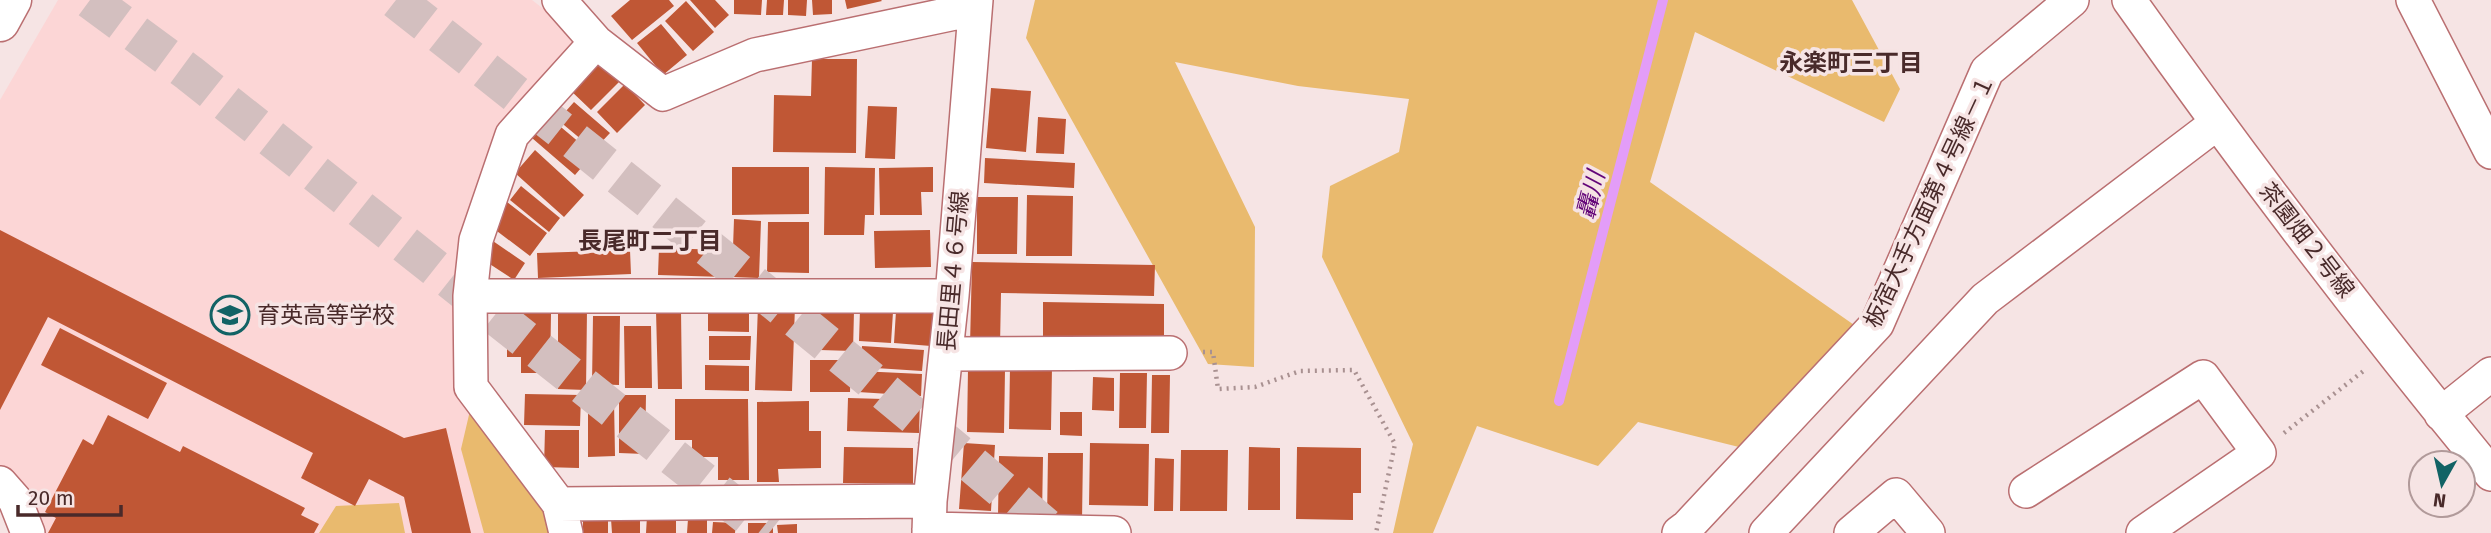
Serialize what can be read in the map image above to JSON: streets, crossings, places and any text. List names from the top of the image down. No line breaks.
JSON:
{"streets":{"street":["板宿大手方面第４号線－１","茶園畑２号線","長田里４６号線"]},"districts":["永楽町三丁目","長尾町二丁目"],"water":["轟川"],"places":{"school or university":["育英高等学校"]},"scale_bar":"20 m","north":"bottom"}
